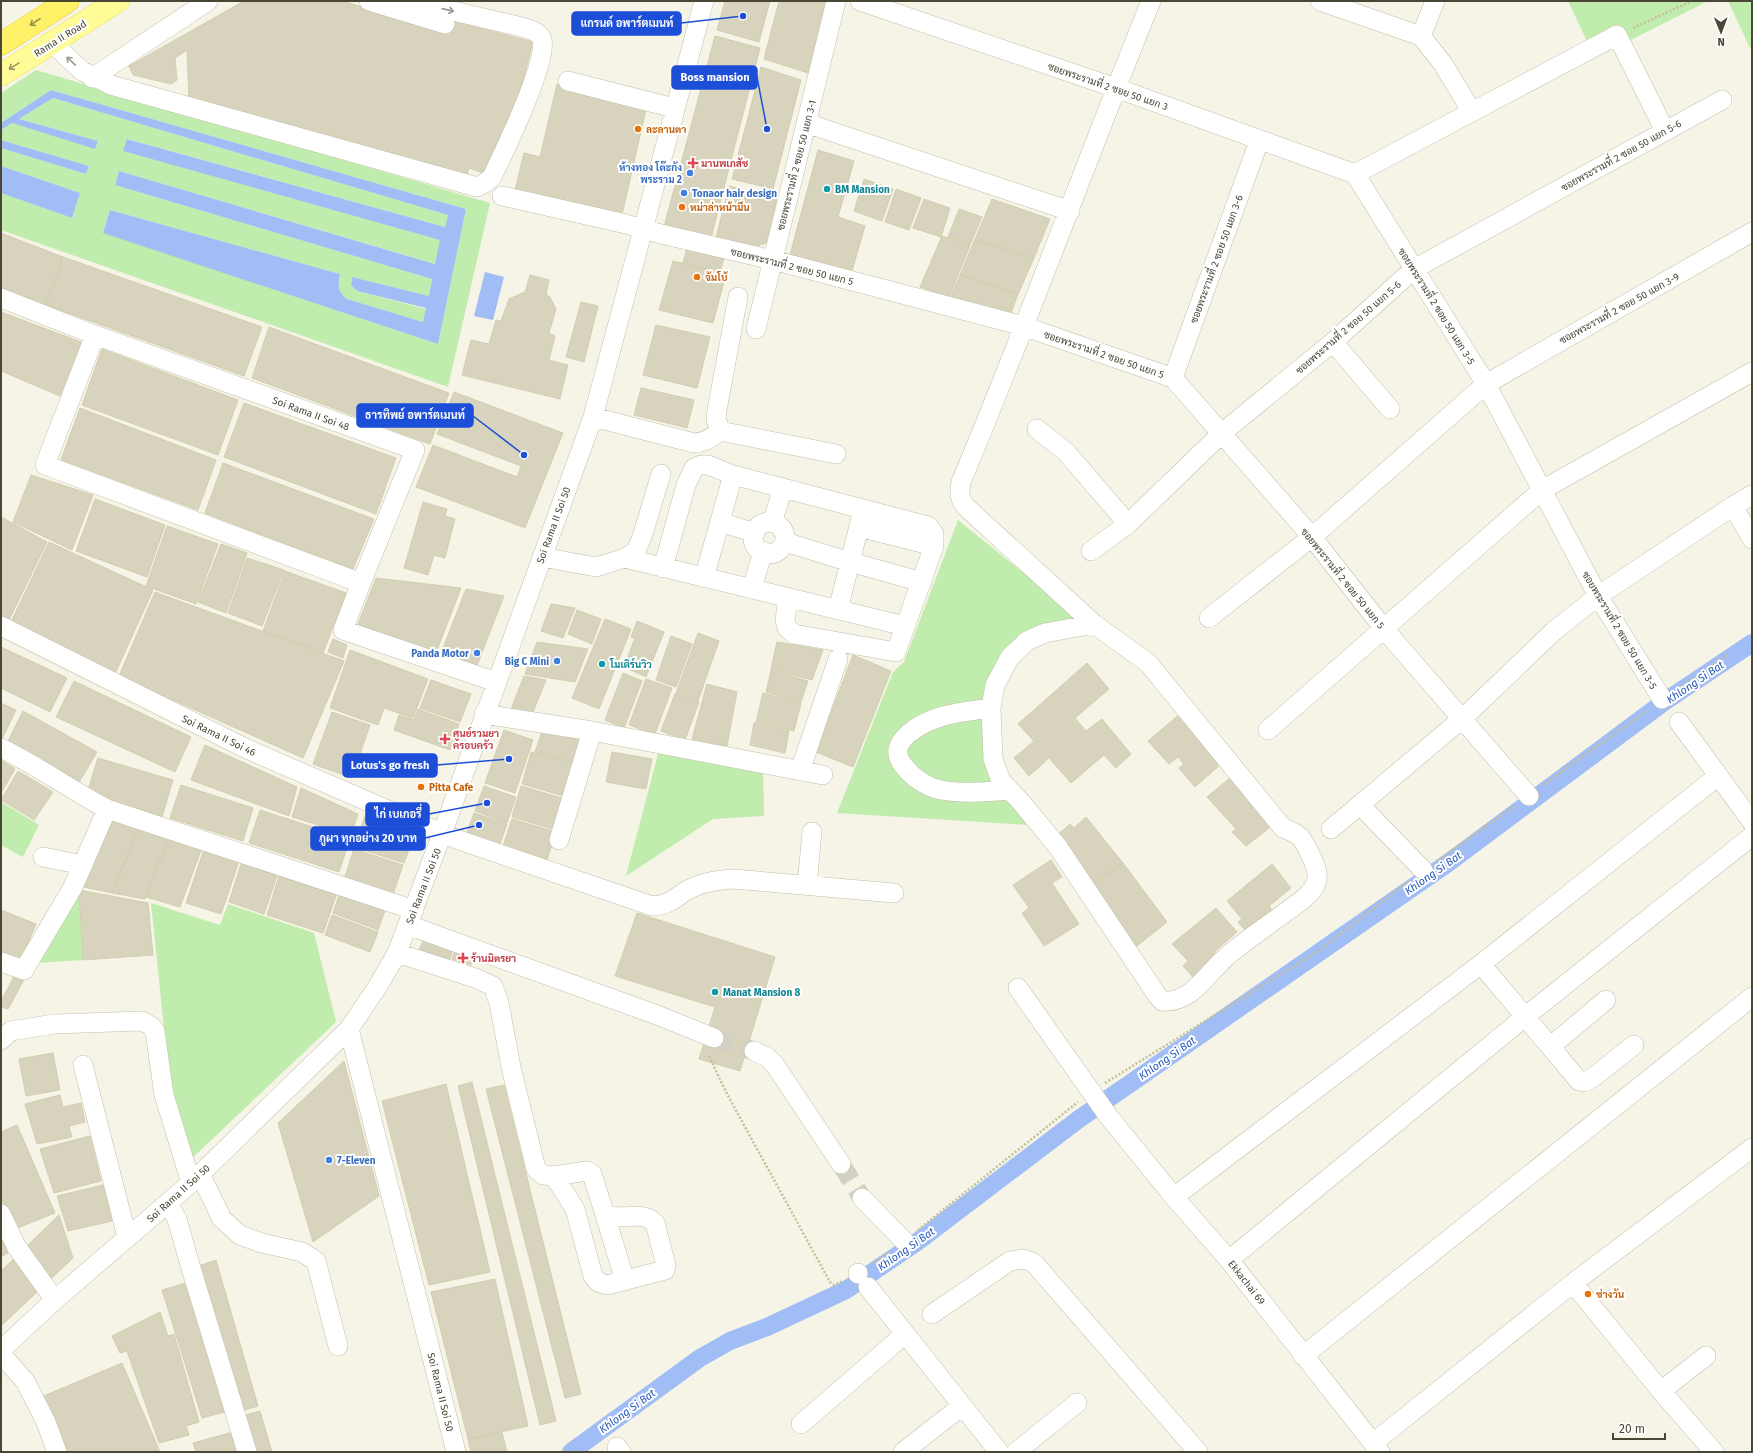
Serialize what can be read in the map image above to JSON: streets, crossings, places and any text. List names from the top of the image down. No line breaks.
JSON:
{"streets":{"main road":["Rama II Road"],"street":["ซอยพระรามที่ 2 ซอย 50 แยก 3","ซอยพระรามที่ 2 ซอย 50 แยก 5-6","ซอยพระรามที่ 2 ซอย 50 แยก 3-1","ซอยพระรามที่ 2 ซอย 50 แยก 3-6","ซอยพระรามที่ 2 ซอย 50 แยก 5","ซอยพระรามที่ 2 ซอย 50 แยก 3-5","ซอยพระรามที่ 2 ซอย 50 แยก 3-9","Soi Rama II Soi 48","Soi Rama II Soi 50","Soi Rama II Soi 46","Ekkachai 69"]},"crossings":[["ซอยพระรามที่ 2 ซอย 50 แยก 3","ซอยพระรามที่ 2 ซอย 50 แยก 3-6"],["ซอยพระรามที่ 2 ซอย 50 แยก 3","ซอยพระรามที่ 2 ซอย 50 แยก 3-5"],["ซอยพระรามที่ 2 ซอย 50 แยก 5-6","ซอยพระรามที่ 2 ซอย 50 แยก 5"],["ซอยพระรามที่ 2 ซอย 50 แยก 5-6","ซอยพระรามที่ 2 ซอย 50 แยก 3-5"],["ซอยพระรามที่ 2 ซอย 50 แยก 3-1","ซอยพระรามที่ 2 ซอย 50 แยก 5"],["ซอยพระรามที่ 2 ซอย 50 แยก 3-6","ซอยพระรามที่ 2 ซอย 50 แยก 5"],["ซอยพระรามที่ 2 ซอย 50 แยก 5","ซอยพระรามที่ 2 ซอย 50 แยก 3-9"],["ซอยพระรามที่ 2 ซอย 50 แยก 5","Soi Rama II Soi 50"],["ซอยพระรามที่ 2 ซอย 50 แยก 3-5","ซอยพระรามที่ 2 ซอย 50 แยก 3-9"],["Soi Rama II Soi 48","Soi Rama II Soi 50"],["Soi Rama II Soi 50","Soi Rama II Soi 46"]],"one_way":["Rama II Road"],"water":["Khlong Si Bat"],"places":{"other":["แกรนด์ อพาร์ตเมนท์","ละลานตา","Boss mansion","ห้างทอง โต๊ะกัง พระราม 2","BM Mansion","Tonaor hair design","หม่าล่าหน้ามึน","จัมโบ้","ธารทิพย์ อพาร์ตเมนท์","Panda Motor","Big C Mini","โมเดิร์นวิว","Lotus's go fresh","Pitta Cafe","ไก่ เบเกอรี่","ภูผา ทุกอย่าง 20 บาท","Manat Mansion 8","7-Eleven","ช่างวัน"],"health":["มานพเภสัช","ศูนย์รวมยา ครอบครัว","ร้านมิตรยา"]},"scale_bar":"20 m","north":"bottom"}
